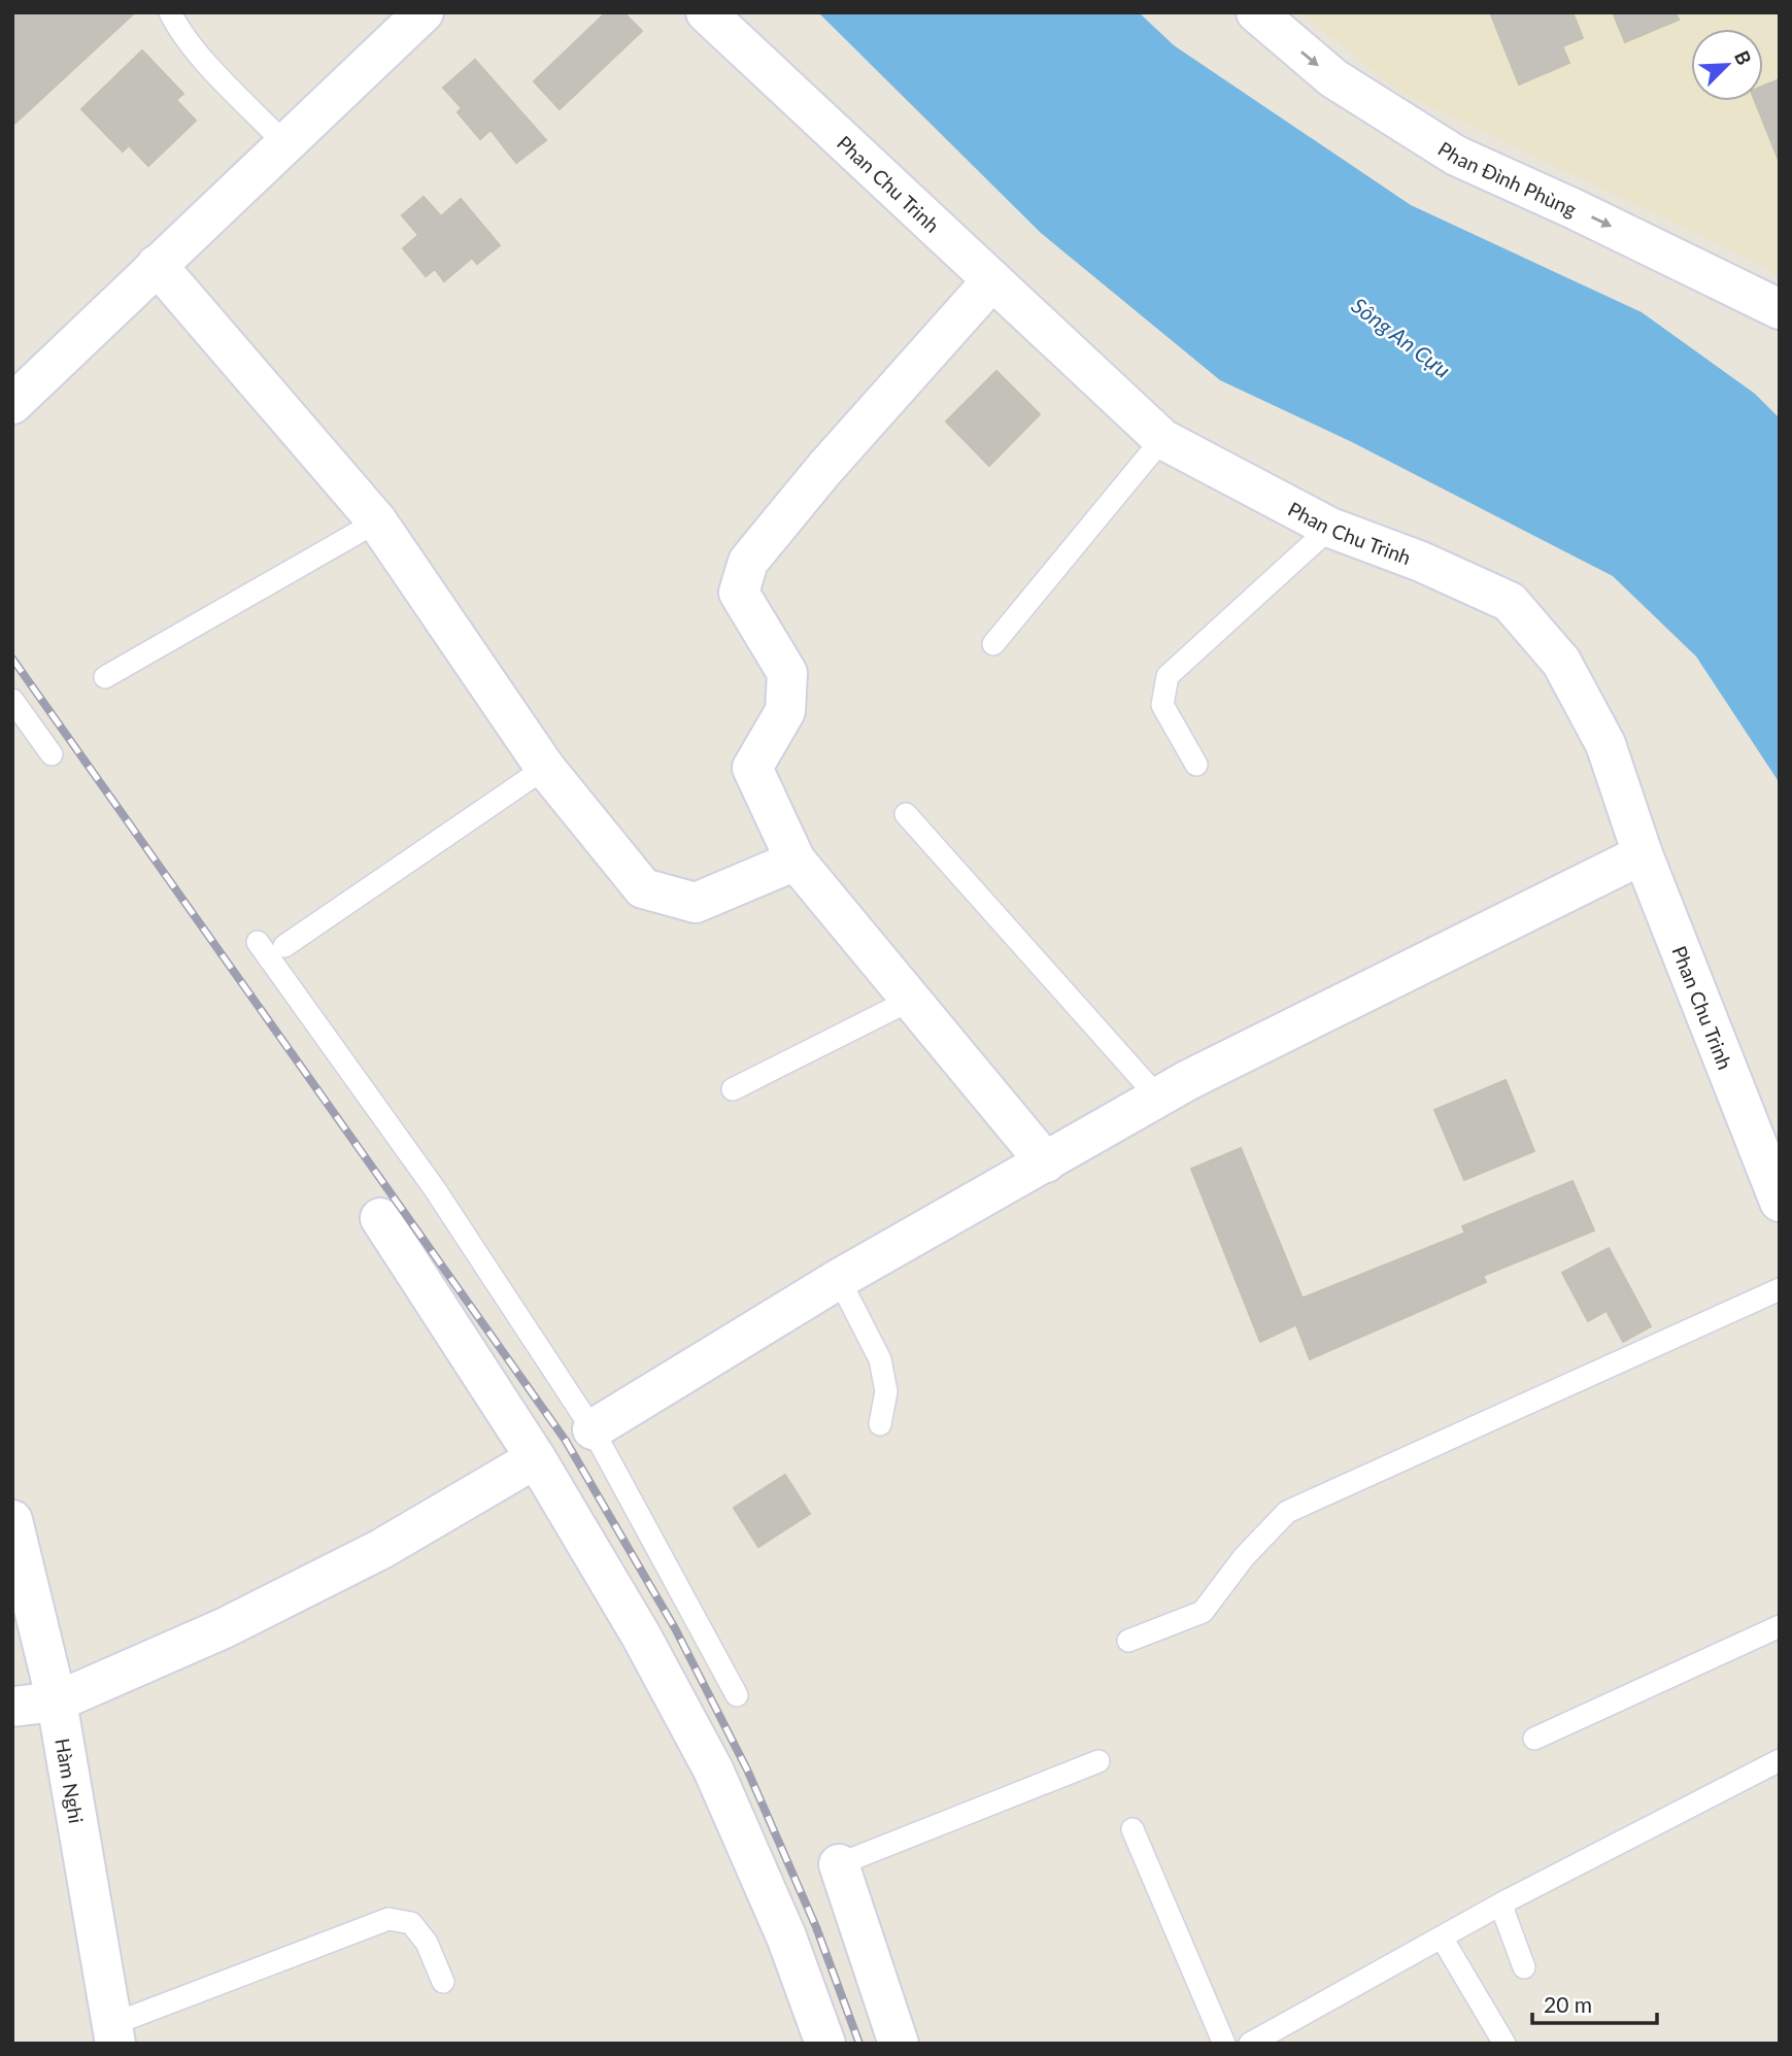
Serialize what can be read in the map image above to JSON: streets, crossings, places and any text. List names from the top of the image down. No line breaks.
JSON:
{"streets":{"street":["Phan Đình Phùng","Phan Chu Trinh","Hàm Nghi"]},"one_way":["Phan Đình Phùng"],"water":["Sông An Cựu"],"scale_bar":"20 m","north":"top right"}
